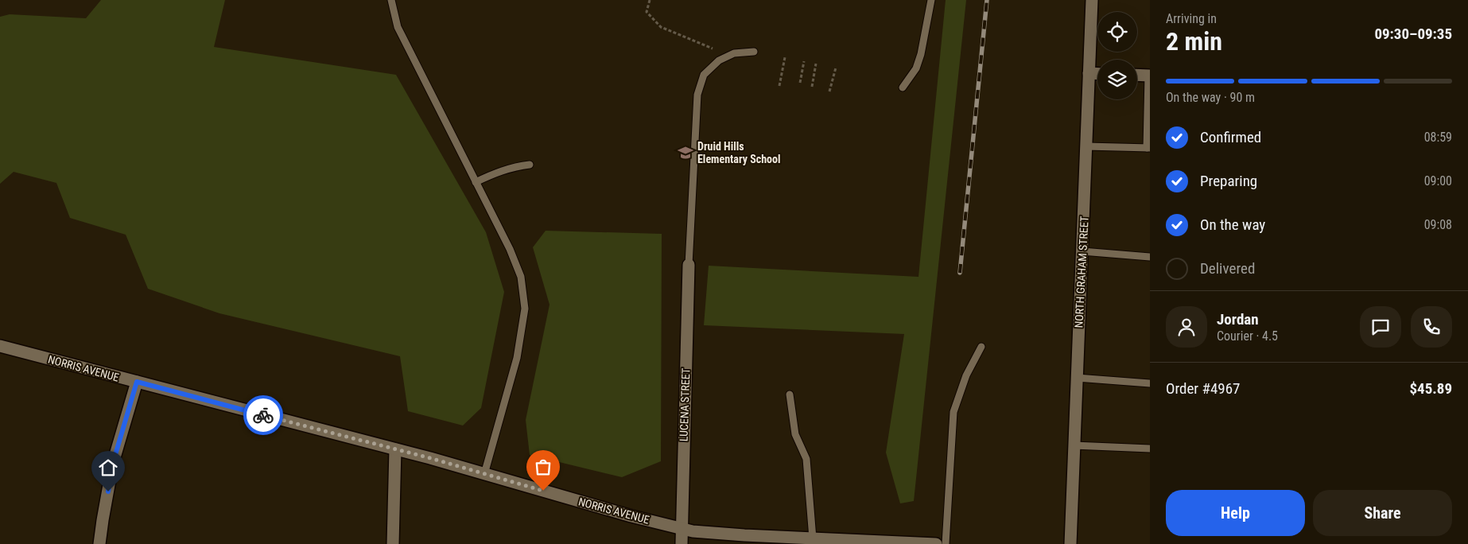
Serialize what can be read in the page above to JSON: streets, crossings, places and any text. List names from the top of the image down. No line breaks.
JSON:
{"streets":{"street":["NORTH GRAHAM STREET","NORRIS AVENUE","LUCENA STREET"]},"crossings":[["NORRIS AVENUE","LUCENA STREET"]],"places":{"school or university":["Druid Hills Elementary School"]},"page":{"heading":["2 min","Arriving in","09:30–09:35"],"panel":["Jordan","Courier · 4.5","Order #4967","$45.89"],"bar":"On the way · 90 m","list":[["Confirmed","08:59"],["Preparing","09:00"],["On the way","09:08"],"Delivered"],"buttons":["Help","Share"]}}
